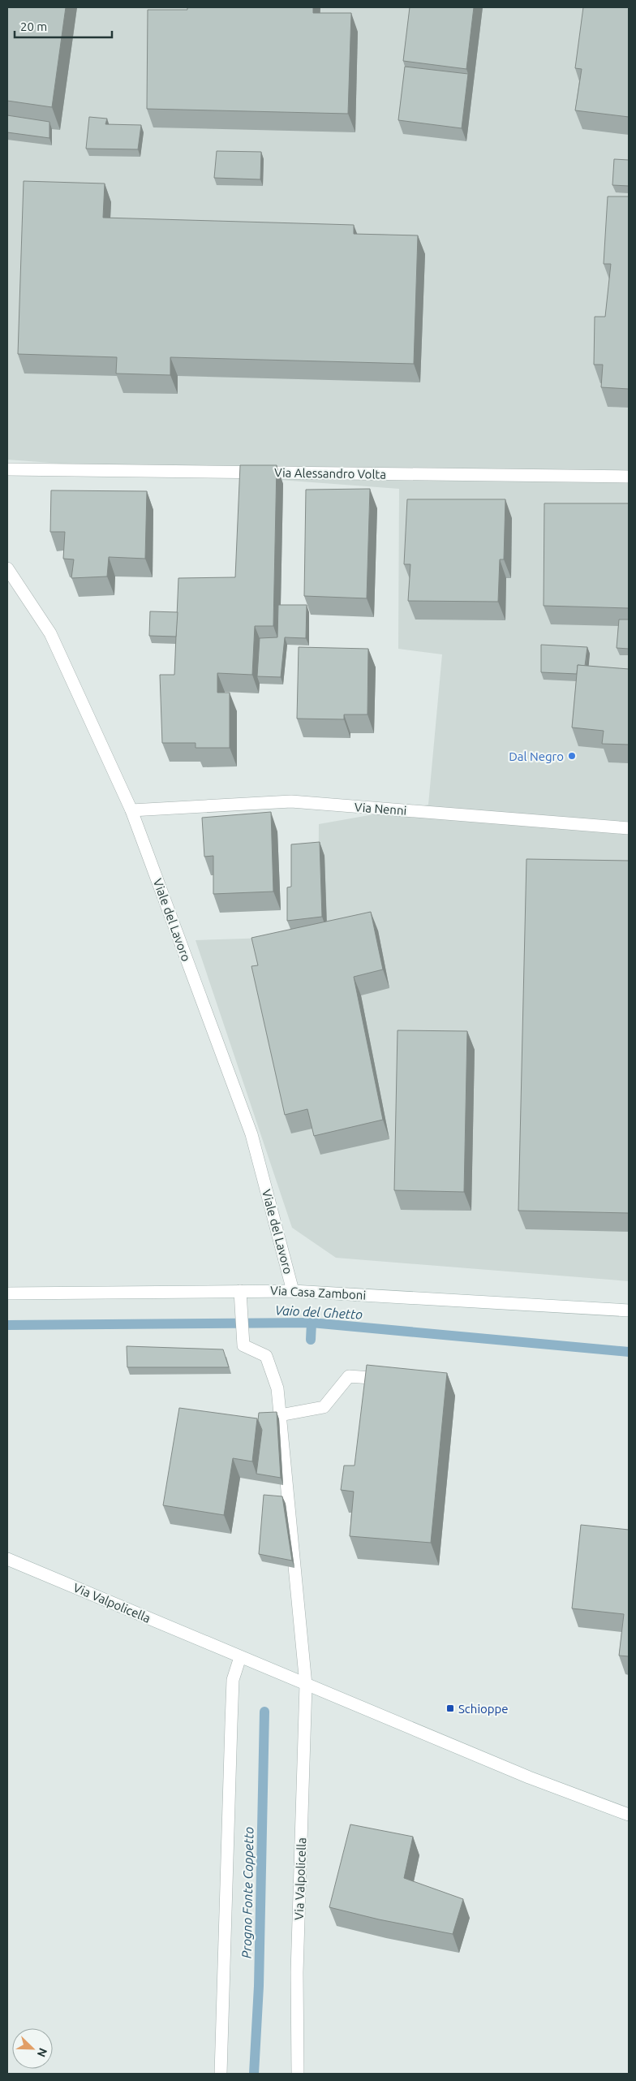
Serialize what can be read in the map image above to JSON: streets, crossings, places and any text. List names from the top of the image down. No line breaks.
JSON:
{"streets":{"street":["Via Alessandro Volta","Via Nenni","Viale del Lavoro","Via Casa Zamboni","Via Valpolicella"]},"crossings":[["Via Nenni","Viale del Lavoro"],["Viale del Lavoro","Via Casa Zamboni"]],"water":["Vaio del Ghetto","Progno Fonte Coppetto"],"places":{"other":["Dal Negro"],"transit":["Schioppe"]},"scale_bar":"20 m","north":"bottom right"}
